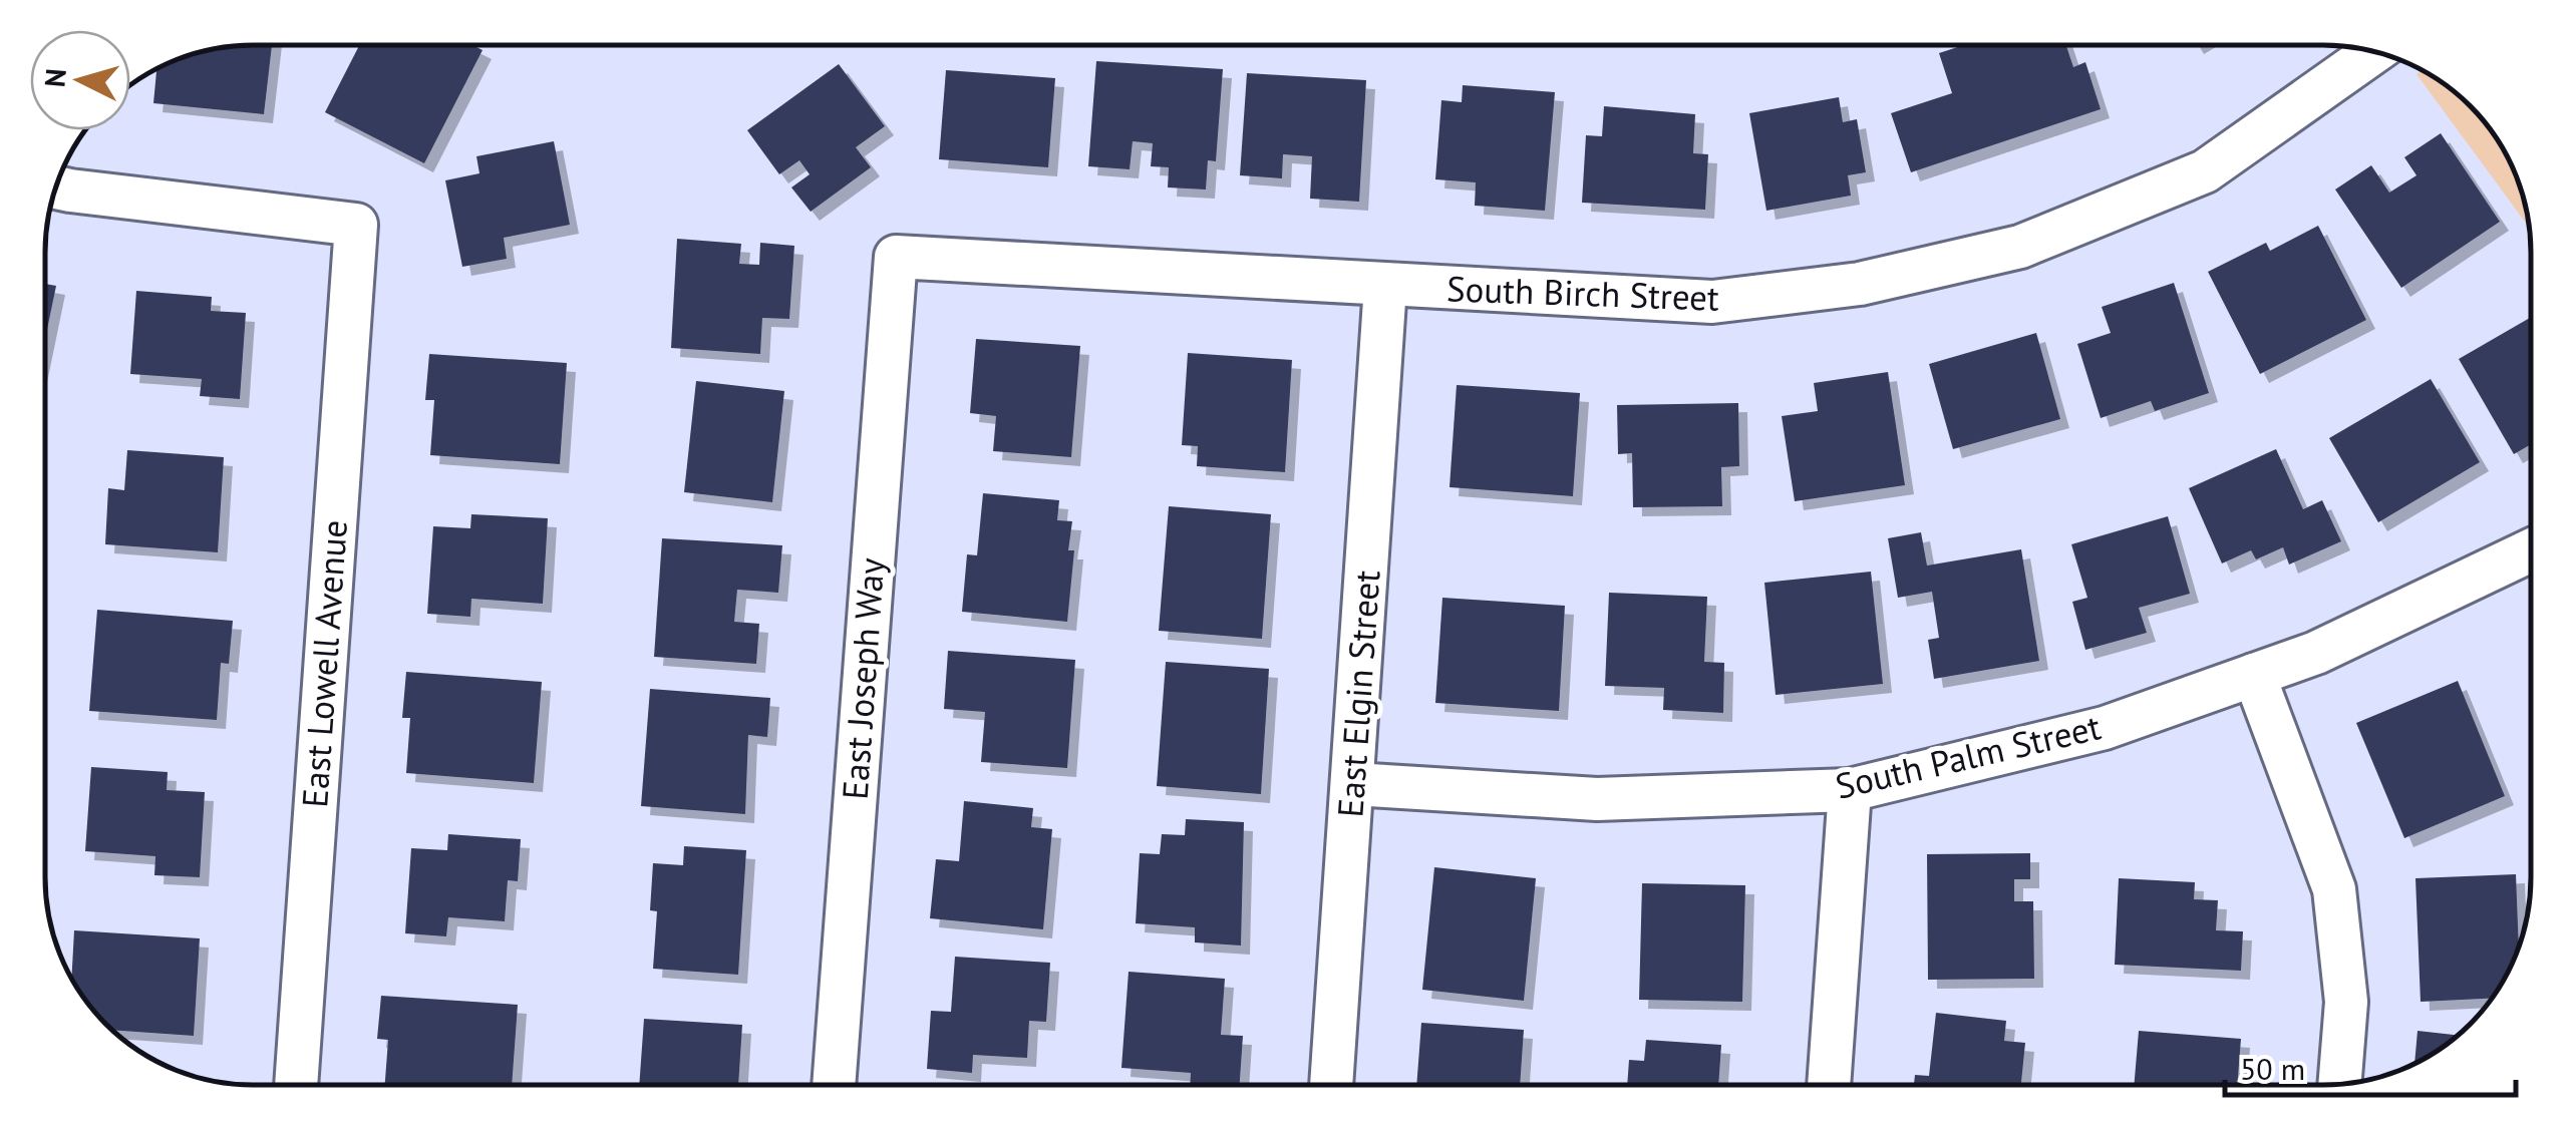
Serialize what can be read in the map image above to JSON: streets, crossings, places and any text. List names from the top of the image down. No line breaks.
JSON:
{"streets":{"street":["South Birch Street","East Lowell Avenue","East Joseph Way","East Elgin Street","South Palm Street"]},"crossings":[["South Birch Street","East Joseph Way"],["South Birch Street","East Elgin Street"],["East Elgin Street","South Palm Street"]],"scale_bar":"50 m","north":"left"}
